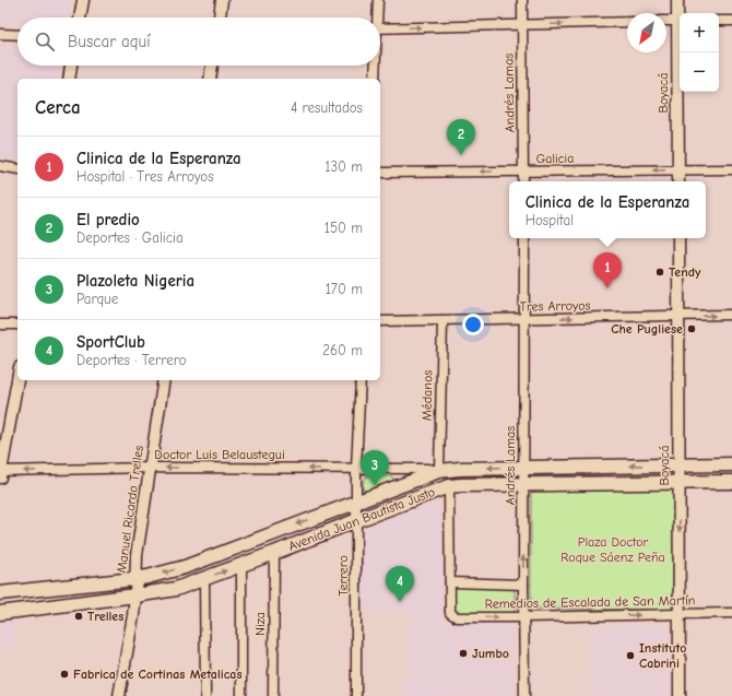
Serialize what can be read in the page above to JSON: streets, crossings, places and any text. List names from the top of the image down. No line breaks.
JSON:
{"streets":{"main road":["Avenida Juan Bautista Justo"],"street":["Andrés Lamas","Boyacá","Galicia","Tres Arroyos","Médanos","Doctor Luis Belaustegui","Manuel Ricardo Trelles","Terrero","Remedios de Escalada de San Martín","Niza"]},"crossings":[["Andrés Lamas","Galicia"],["Andrés Lamas","Tres Arroyos"],["Andrés Lamas","Avenida Juan Bautista Justo"],["Andrés Lamas","Remedios de Escalada de San Martín"],["Boyacá","Galicia"],["Boyacá","Tres Arroyos"],["Boyacá","Avenida Juan Bautista Justo"],["Boyacá","Remedios de Escalada de San Martín"],["Tres Arroyos","Médanos"],["Médanos","Doctor Luis Belaustegui"],["Médanos","Avenida Juan Bautista Justo"],["Doctor Luis Belaustegui","Manuel Ricardo Trelles"],["Doctor Luis Belaustegui","Avenida Juan Bautista Justo"],["Doctor Luis Belaustegui","Terrero"],["Manuel Ricardo Trelles","Avenida Juan Bautista Justo"],["Avenida Juan Bautista Justo","Terrero"],["Avenida Juan Bautista Justo","Niza"]],"one_way":["Galicia","Tres Arroyos","Doctor Luis Belaustegui","Remedios de Escalada de San Martín"],"parks":["Plaza Doctor Roque Sáenz Peña"],"places":["Tendy","Che Pugliese","Trelles","Jumbo","Instituto Cabrini","Fabrica de Cortinas Metalicas"],"north":"bottom left","page":{"map_buttons":["+","−"],"search":"Buscar aquí","heading":["Cerca","4 resultados"],"pins":["2","1","3","4"],"list":[{"mark":"1","name":"Clinica de la Esperanza","note":"Hospital · Tres Arroyos","value":"130 m"},{"mark":"2","name":"El predio","note":"Deportes · Galicia","value":"150 m"},{"mark":"3","name":"Plazoleta Nigeria","note":"Parque","value":"170 m"},{"mark":"4","name":"SportClub","note":"Deportes · Terrero","value":"260 m"}],"popup":["Clinica de la Esperanza","Hospital"]}}
